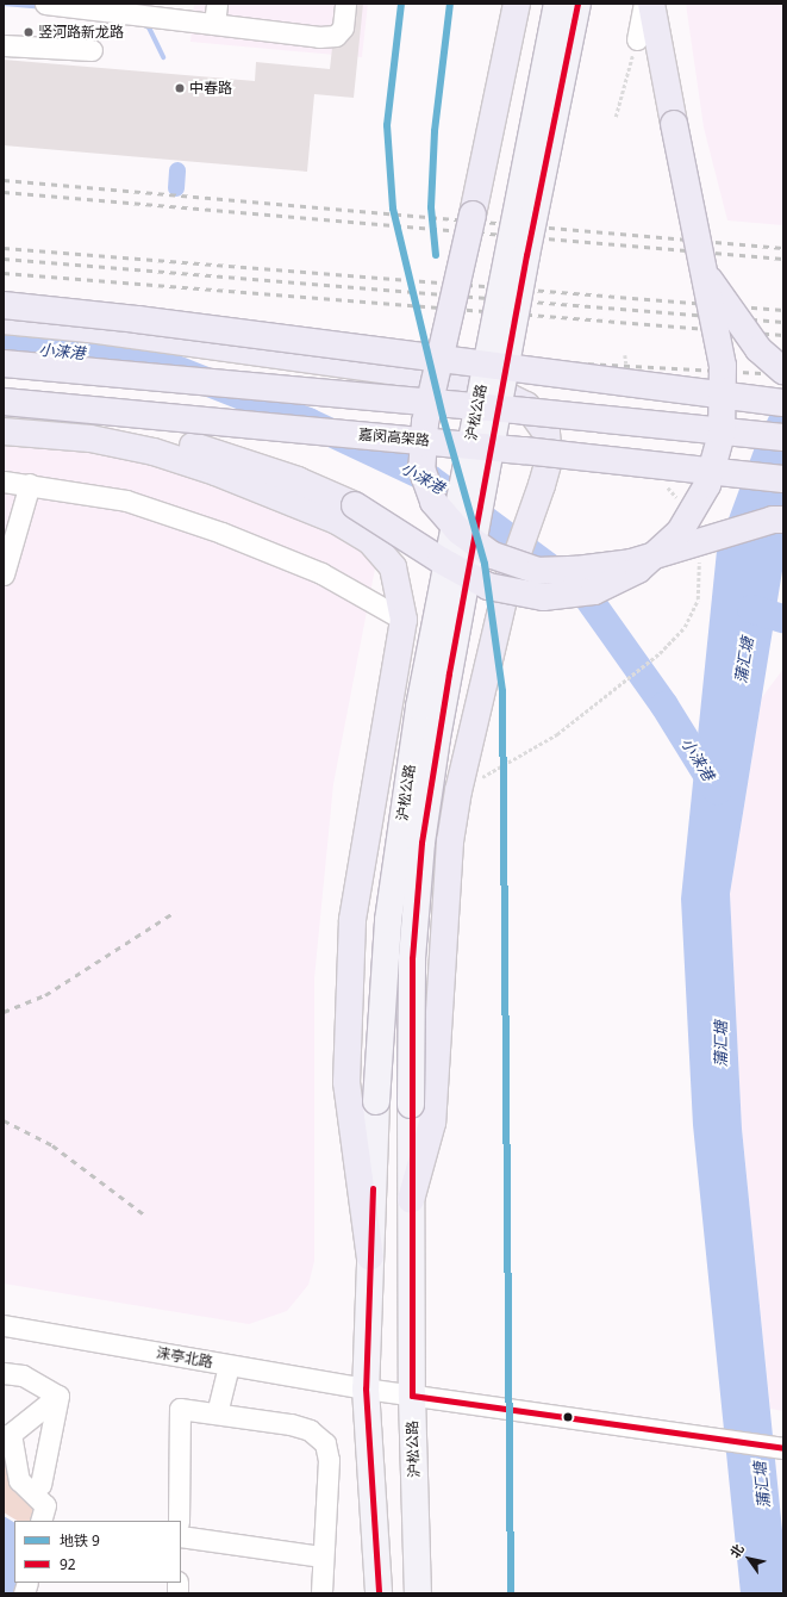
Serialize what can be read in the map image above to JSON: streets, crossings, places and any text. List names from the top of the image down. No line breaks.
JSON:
{"streets":{"highway":["嘉闵高架路"],"main road":["沪松公路"],"street":["涞亭北路"]},"crossings":[["沪松公路","涞亭北路"]],"water":["小涞港","蒲汇塘"],"places":["竖河路新龙路","中春路"],"lines":["metro line 9","transit line 92"],"legend":["地铁 9","92"],"north":"top left"}
